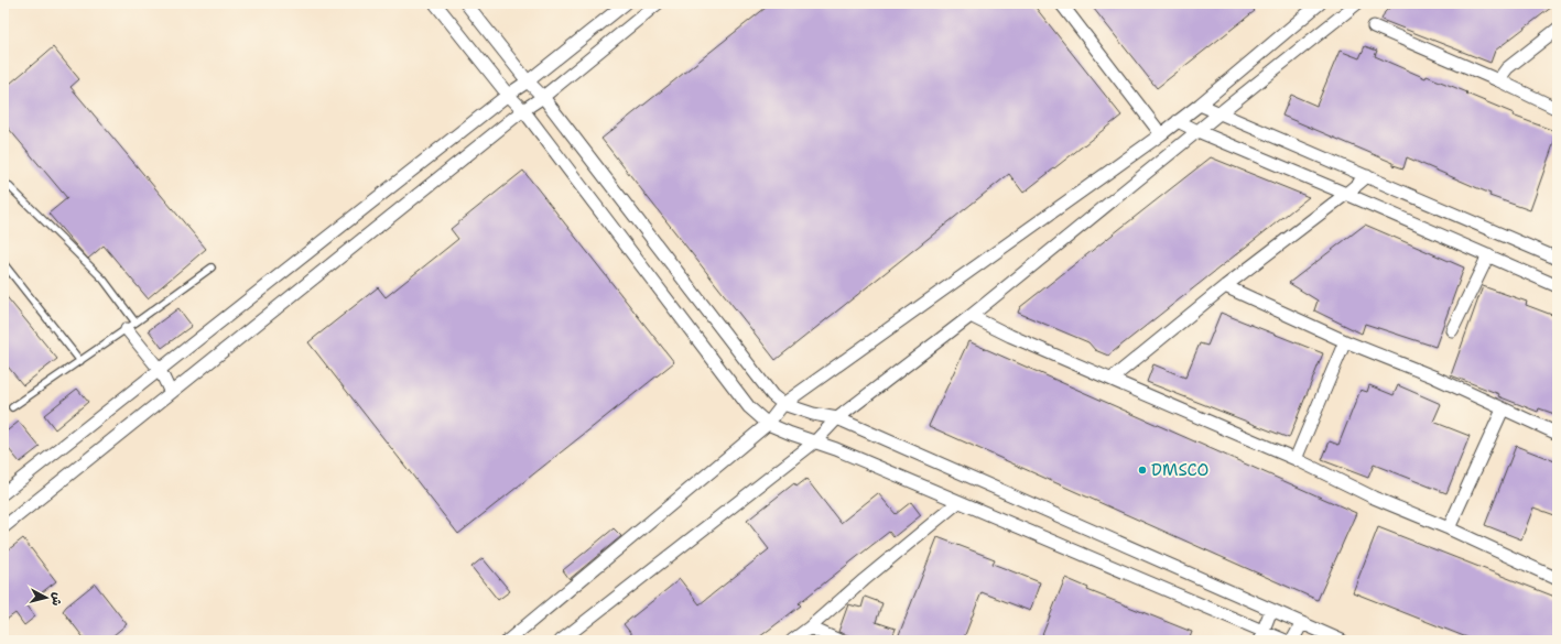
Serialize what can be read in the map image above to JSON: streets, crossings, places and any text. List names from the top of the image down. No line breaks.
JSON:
{"places":["DMSCO"],"north":"right"}
